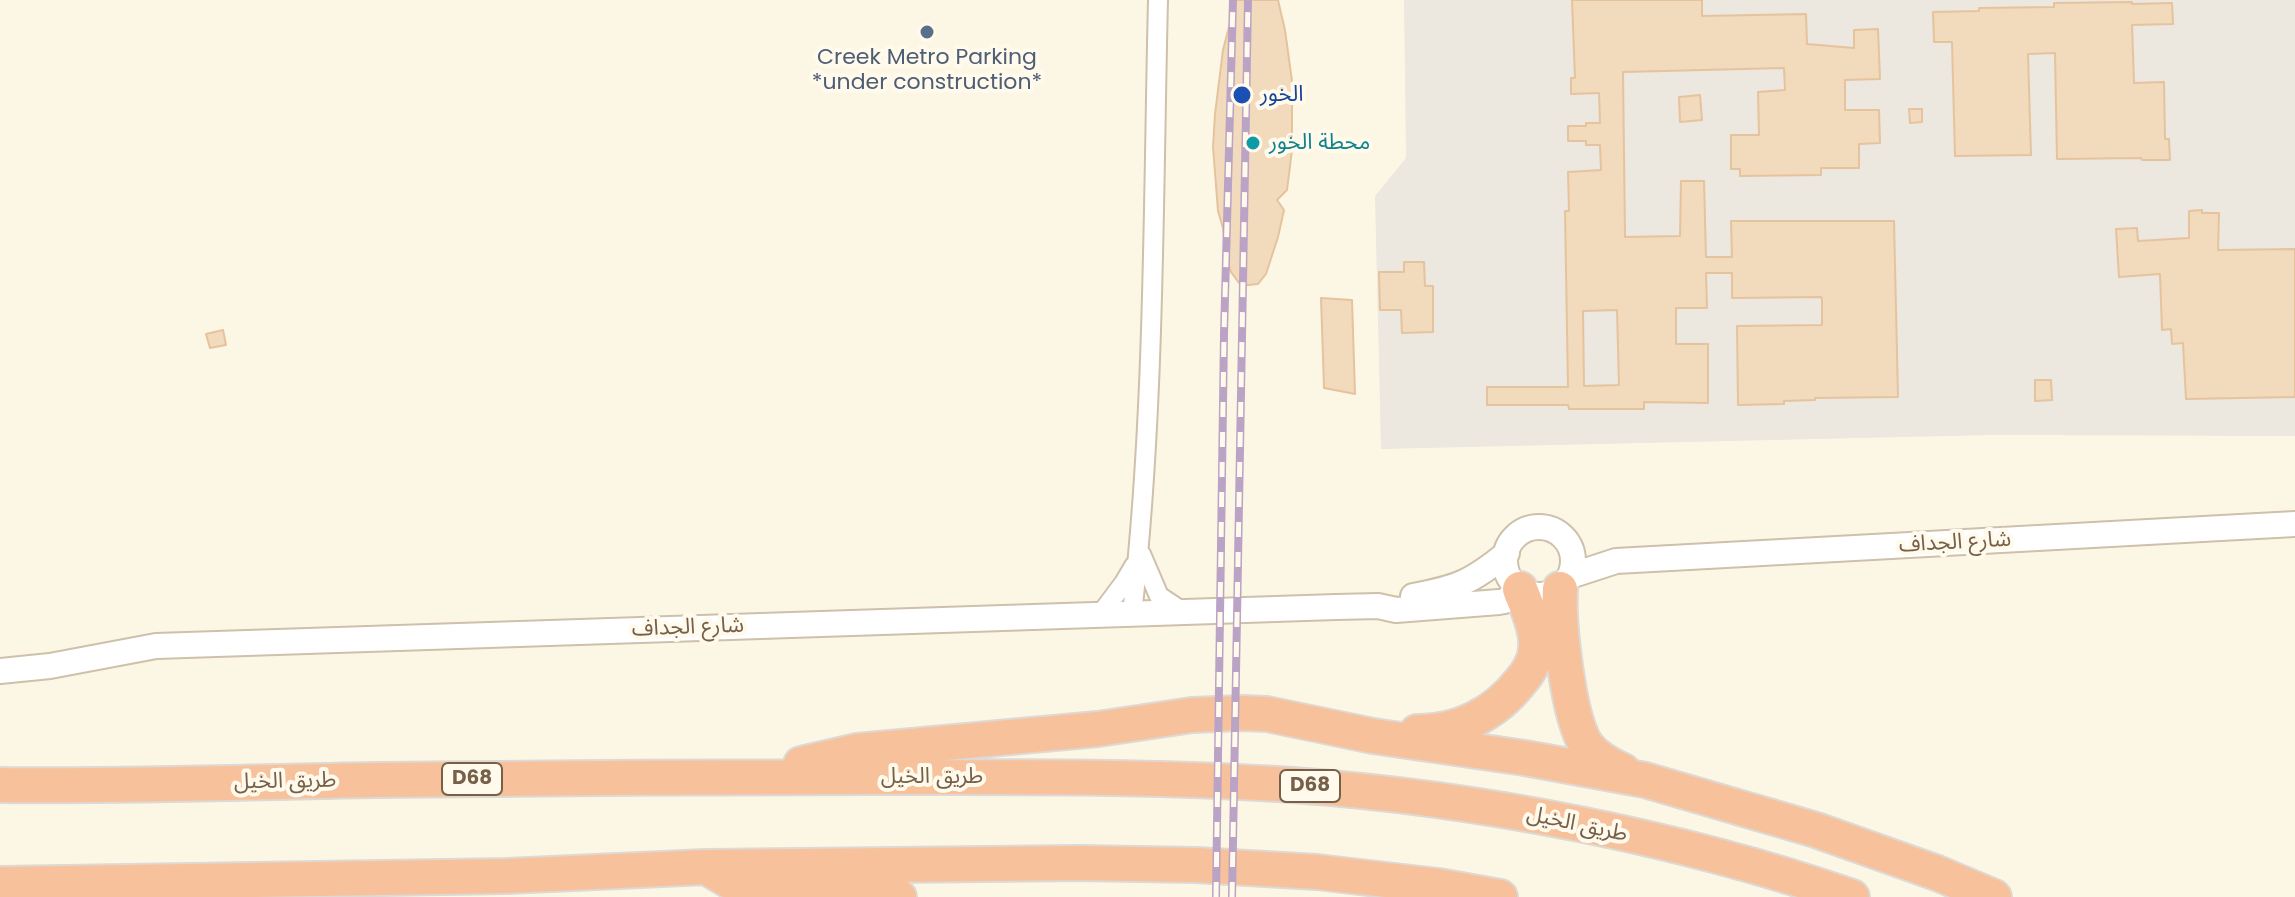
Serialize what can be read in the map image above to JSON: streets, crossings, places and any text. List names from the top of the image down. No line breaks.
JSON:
{"streets":{"highway":["طريق الخيل","D68"],"street":["شارع الجداف"]},"places":["Creek Metro Parking *under construction*","الخور","محطة الخور"]}
